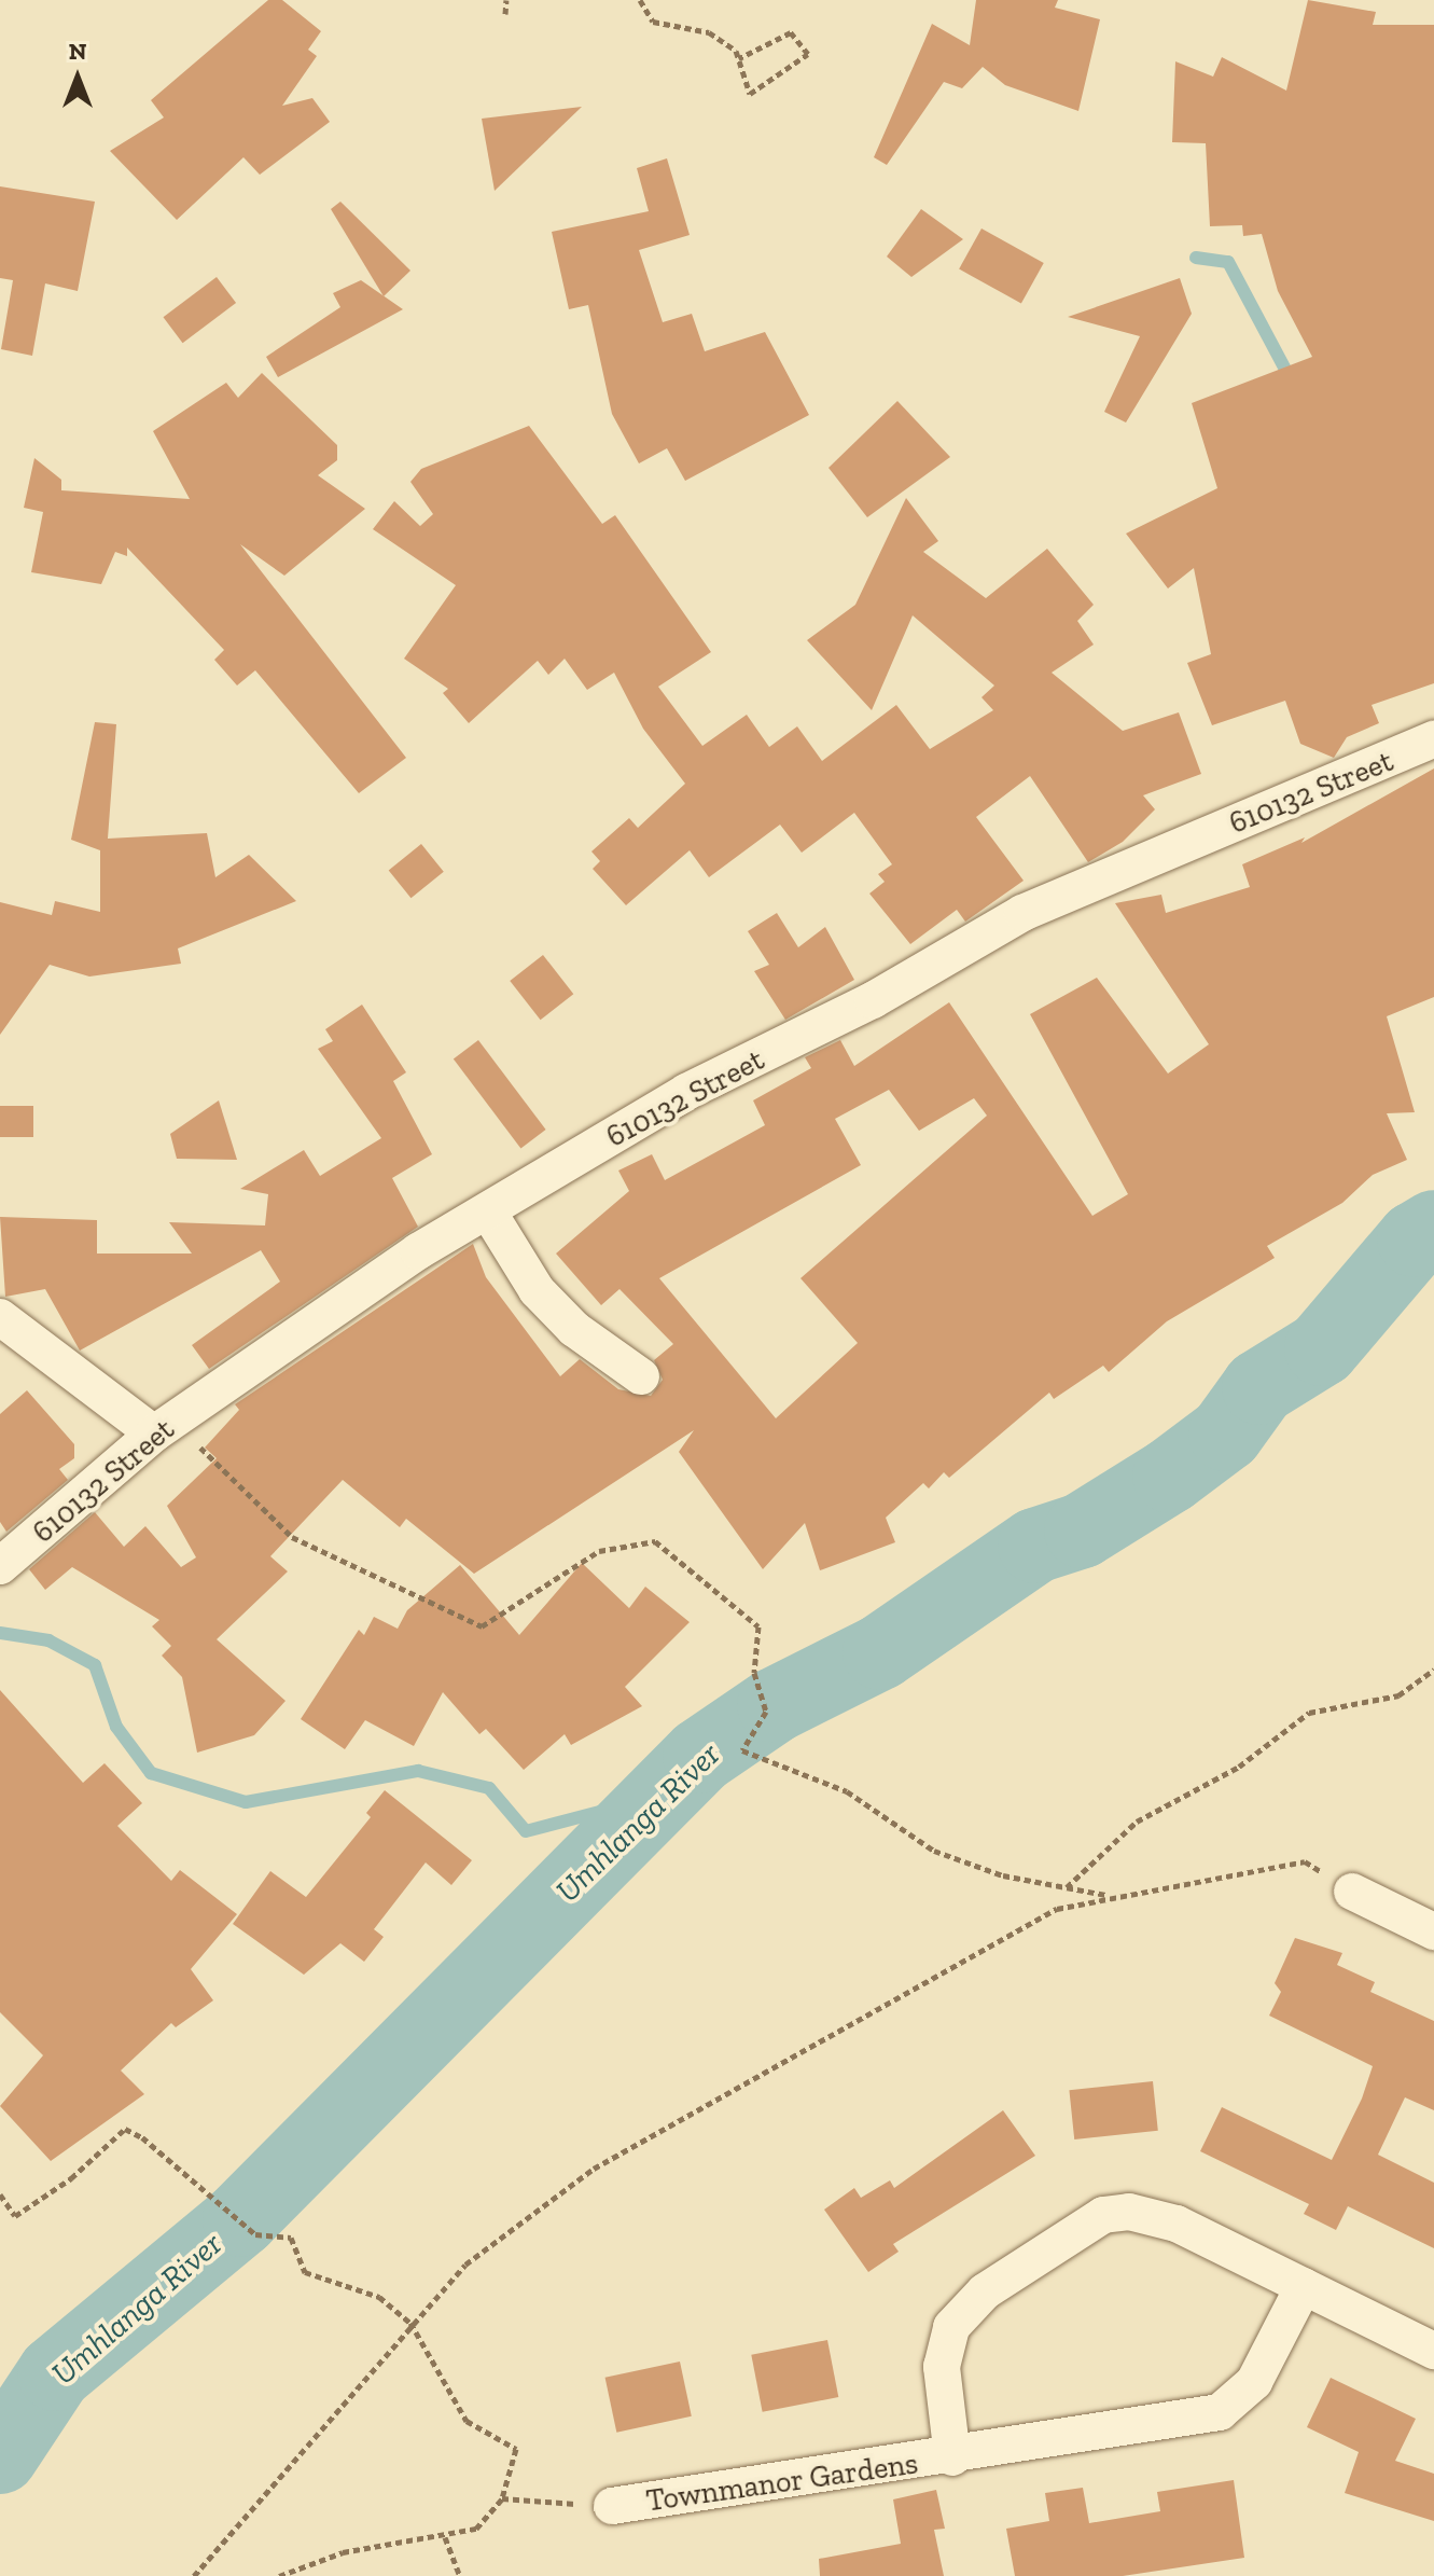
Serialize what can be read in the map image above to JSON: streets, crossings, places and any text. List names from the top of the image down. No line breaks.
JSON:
{"streets":{"street":["610132 Street","Townmanor Gardens"]},"water":["Umhlanga River"],"north":"top"}
